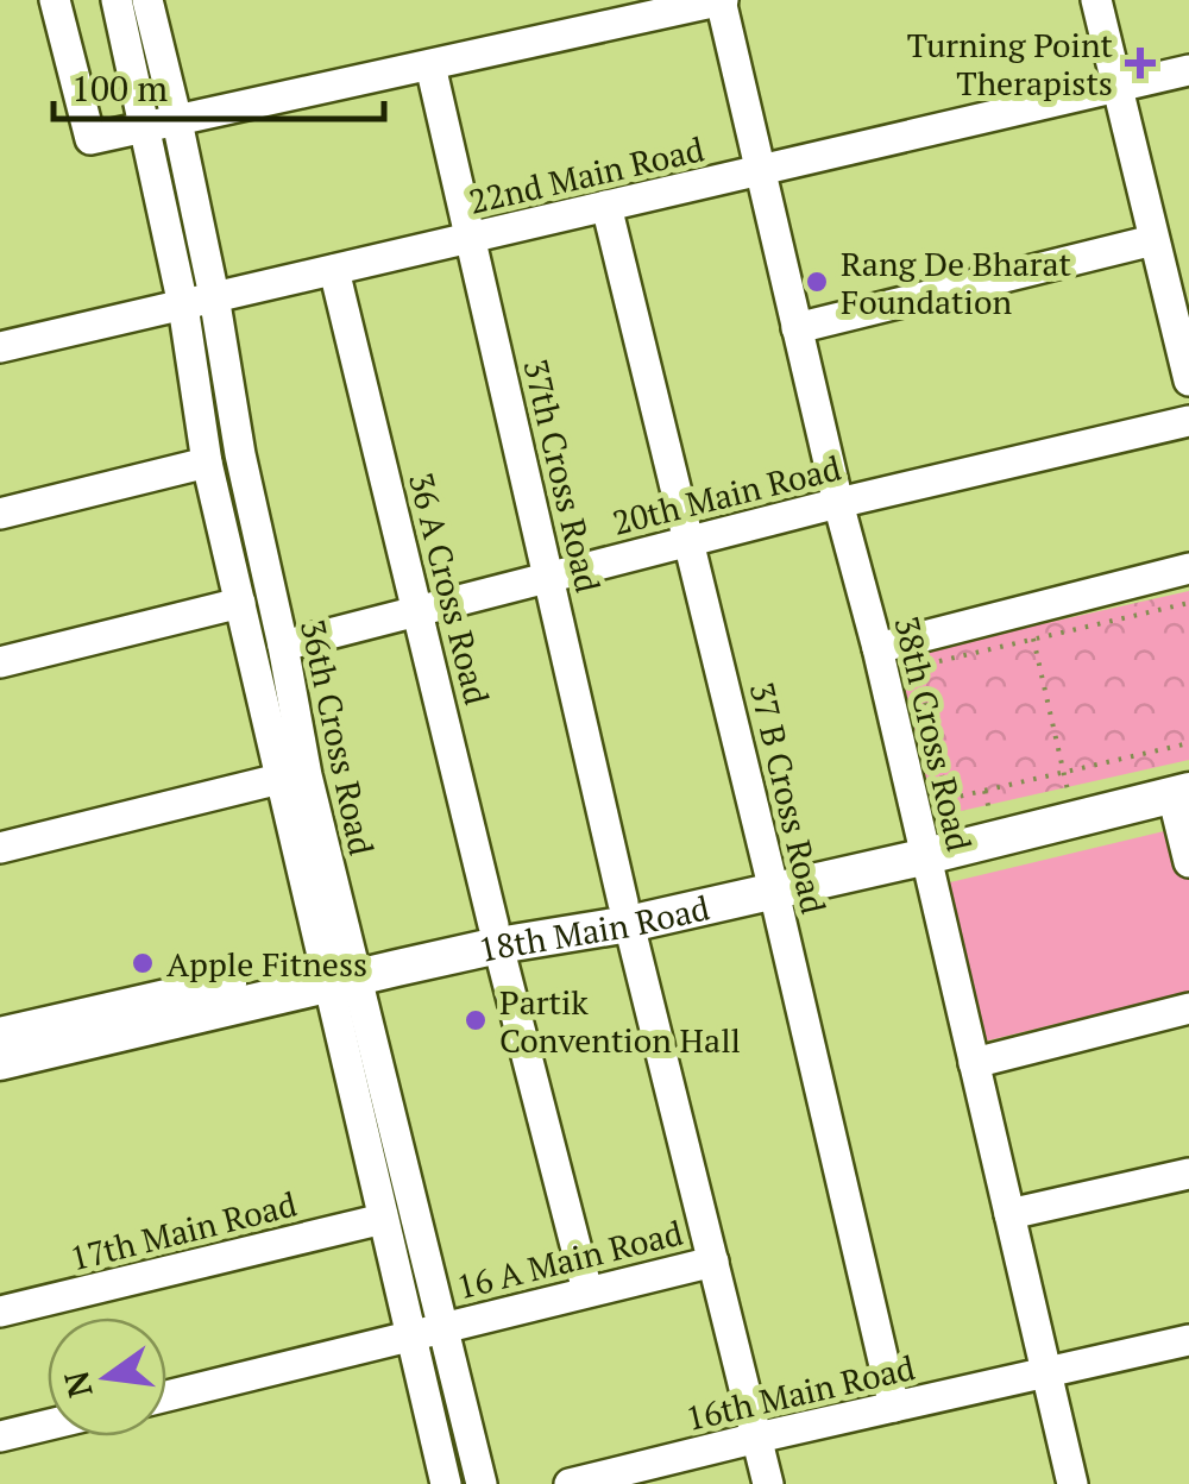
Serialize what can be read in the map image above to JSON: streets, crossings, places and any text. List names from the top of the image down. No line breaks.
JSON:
{"streets":{"main road":["18th Main Road"],"street":["22nd Main Road","37th Cross Road","20th Main Road","36 A Cross Road","38th Cross Road","36th Cross Road","37 B Cross Road","17th Main Road","16 A Main Road","16th Main Road"]},"crossings":[["22nd Main Road","37th Cross Road"],["22nd Main Road","36 A Cross Road"],["22nd Main Road","38th Cross Road"],["22nd Main Road","36th Cross Road"],["22nd Main Road","37 B Cross Road"],["37th Cross Road","20th Main Road"],["37th Cross Road","18th Main Road"],["37th Cross Road","16 A Main Road"],["37th Cross Road","16th Main Road"],["20th Main Road","36 A Cross Road"],["20th Main Road","38th Cross Road"],["20th Main Road","36th Cross Road"],["20th Main Road","37 B Cross Road"],["36 A Cross Road","18th Main Road"],["36 A Cross Road","16 A Main Road"],["38th Cross Road","18th Main Road"],["38th Cross Road","16th Main Road"],["36th Cross Road","18th Main Road"],["36th Cross Road","17th Main Road"],["36th Cross Road","16 A Main Road"],["37 B Cross Road","18th Main Road"],["37 B Cross Road","16th Main Road"]],"places":{"health":["Turning Point Therapists"],"other":["Rang De Bharat Foundation","Apple Fitness","Partik Convention Hall"]},"scale_bar":"100 m","north":"left"}
